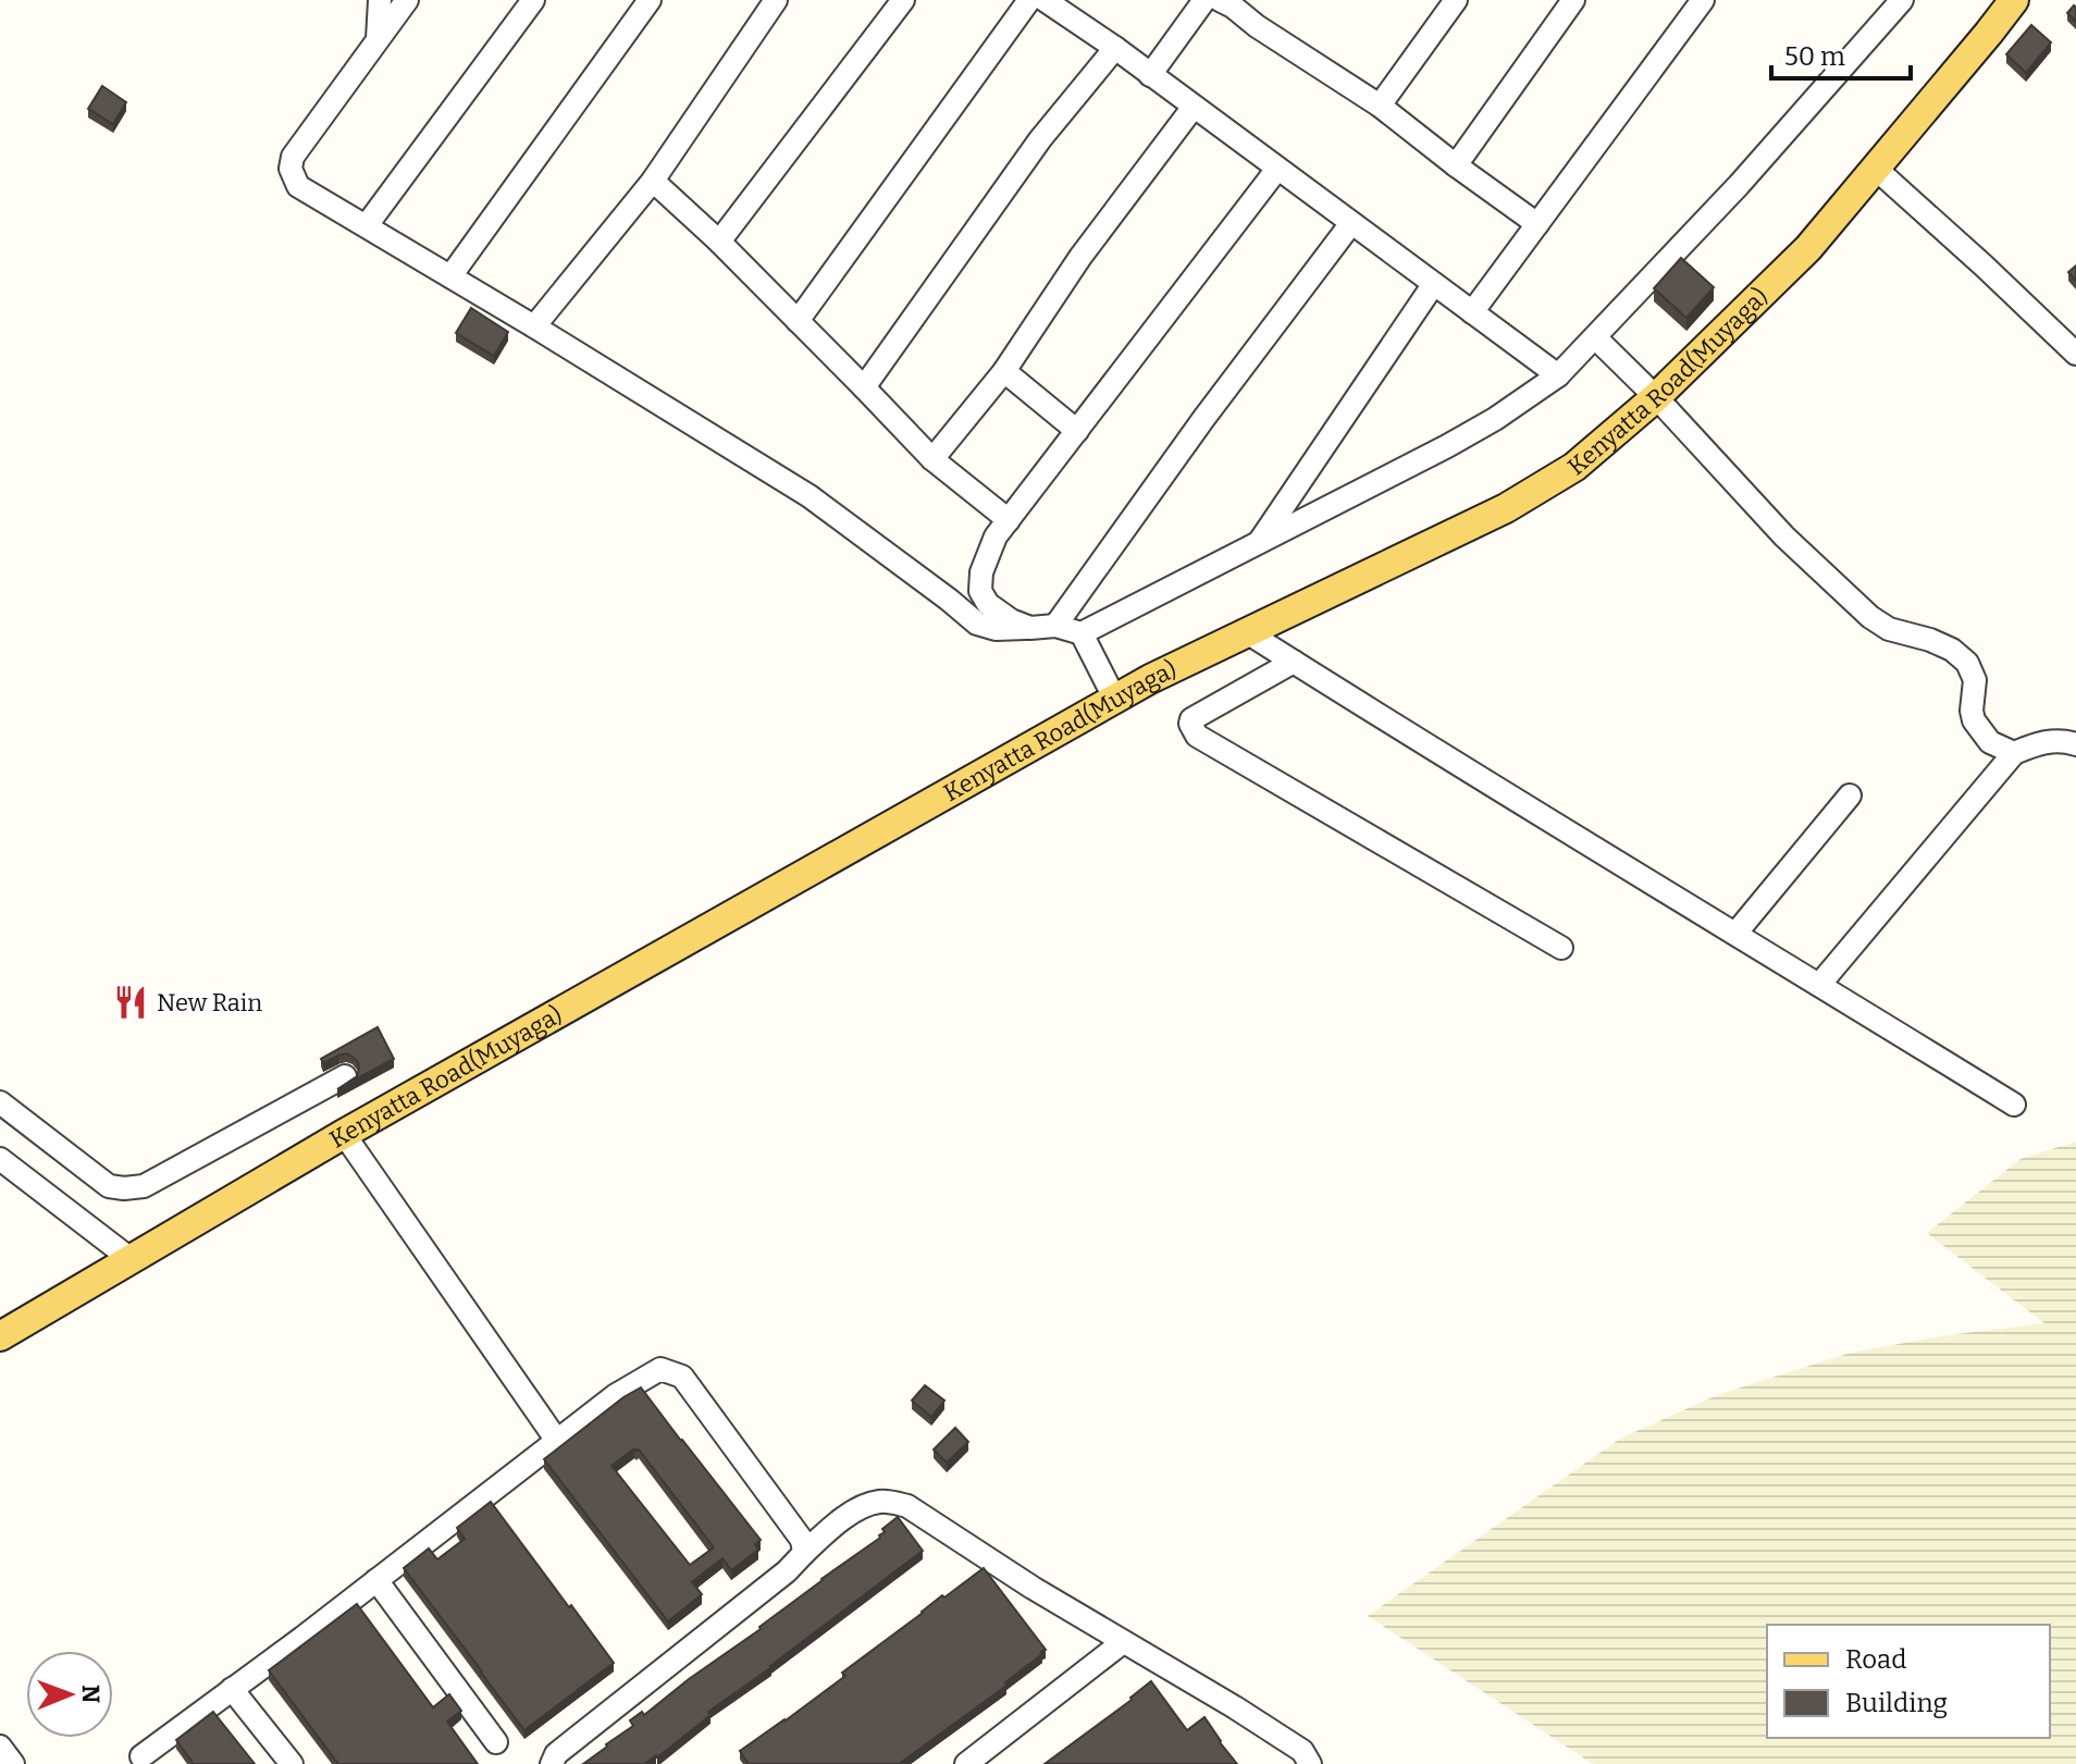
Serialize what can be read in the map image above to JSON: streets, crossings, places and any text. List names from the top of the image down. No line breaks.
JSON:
{"streets":{"main road":["Kenyatta Road(Muyaga)"]},"places":{"restaurant":["New Rain"]},"legend":["Road","Building"],"scale_bar":"50 m","north":"right"}
